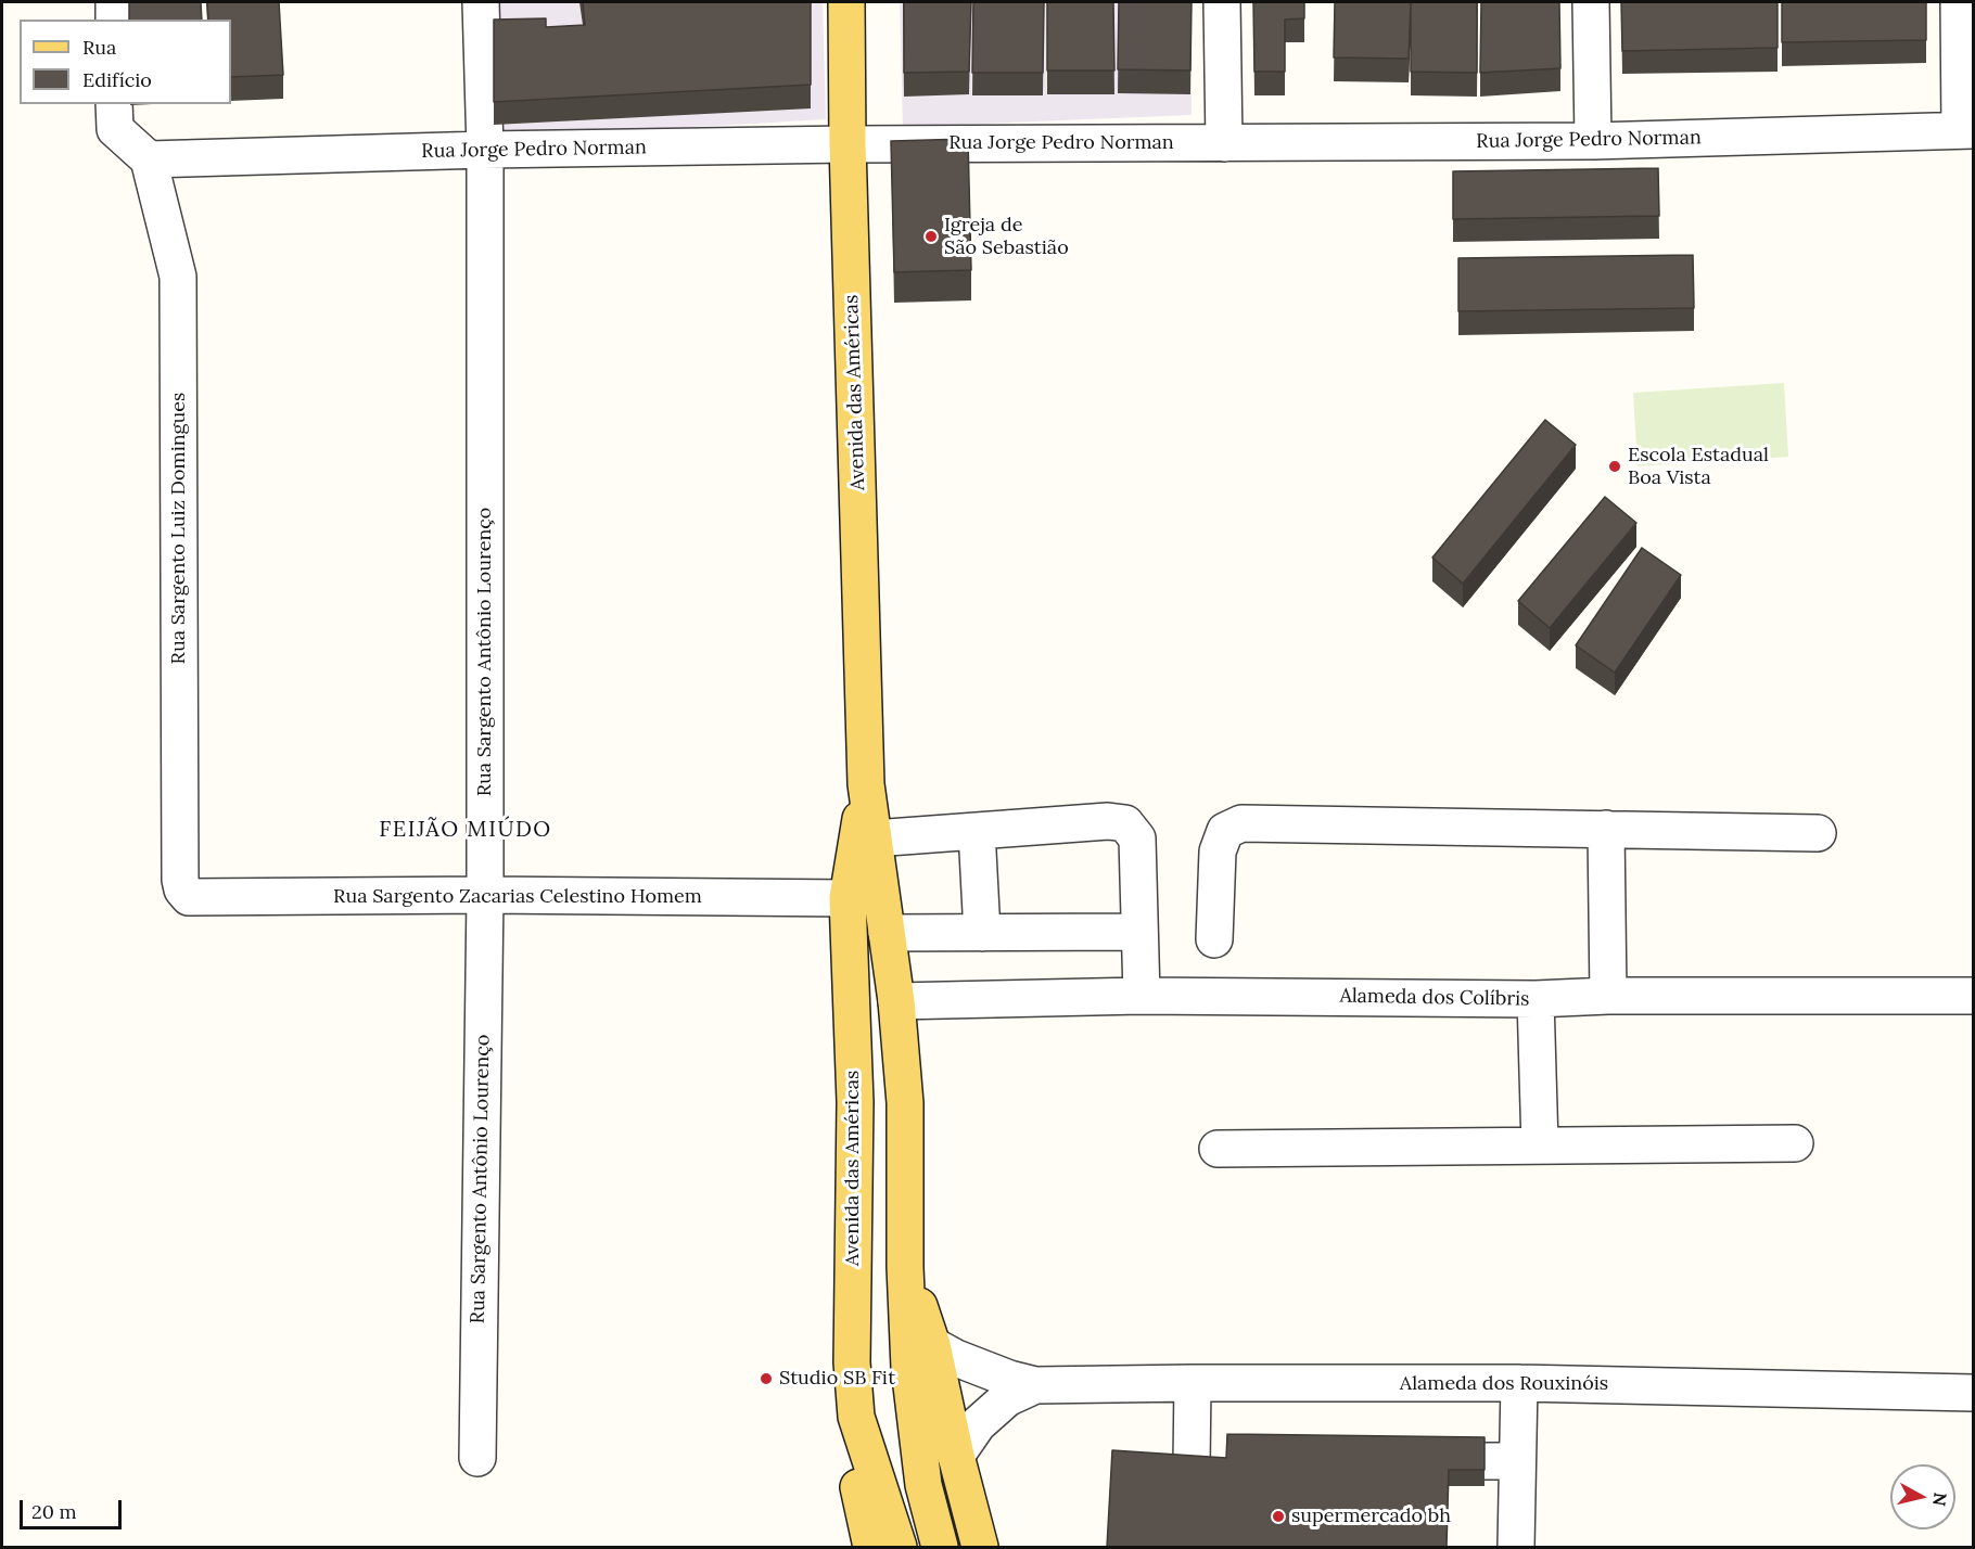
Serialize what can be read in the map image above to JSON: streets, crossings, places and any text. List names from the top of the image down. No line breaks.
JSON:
{"streets":{"main road":["Avenida das Américas"],"street":["Rua Jorge Pedro Norman","Rua Sargento Luiz Domingues","Rua Sargento Antônio Lourenço","Rua Sargento Zacarias Celestino Homem","Alameda dos Colíbris","Alameda dos Rouxinóis"]},"crossings":[["Rua Jorge Pedro Norman","Avenida das Américas"],["Rua Jorge Pedro Norman","Rua Sargento Luiz Domingues"],["Rua Jorge Pedro Norman","Rua Sargento Antônio Lourenço"],["Avenida das Américas","Rua Sargento Zacarias Celestino Homem"],["Avenida das Américas","Alameda dos Colíbris"],["Rua Sargento Luiz Domingues","Rua Sargento Zacarias Celestino Homem"],["Rua Sargento Antônio Lourenço","Rua Sargento Zacarias Celestino Homem"]],"districts":["FEIJÃO MIÚDO"],"places":["Igreja de São Sebastião","Escola Estadual Boa Vista","Studio SB Fit","supermercado bh"],"legend":["Rua","Edifício"],"scale_bar":"20 m","north":"right"}
